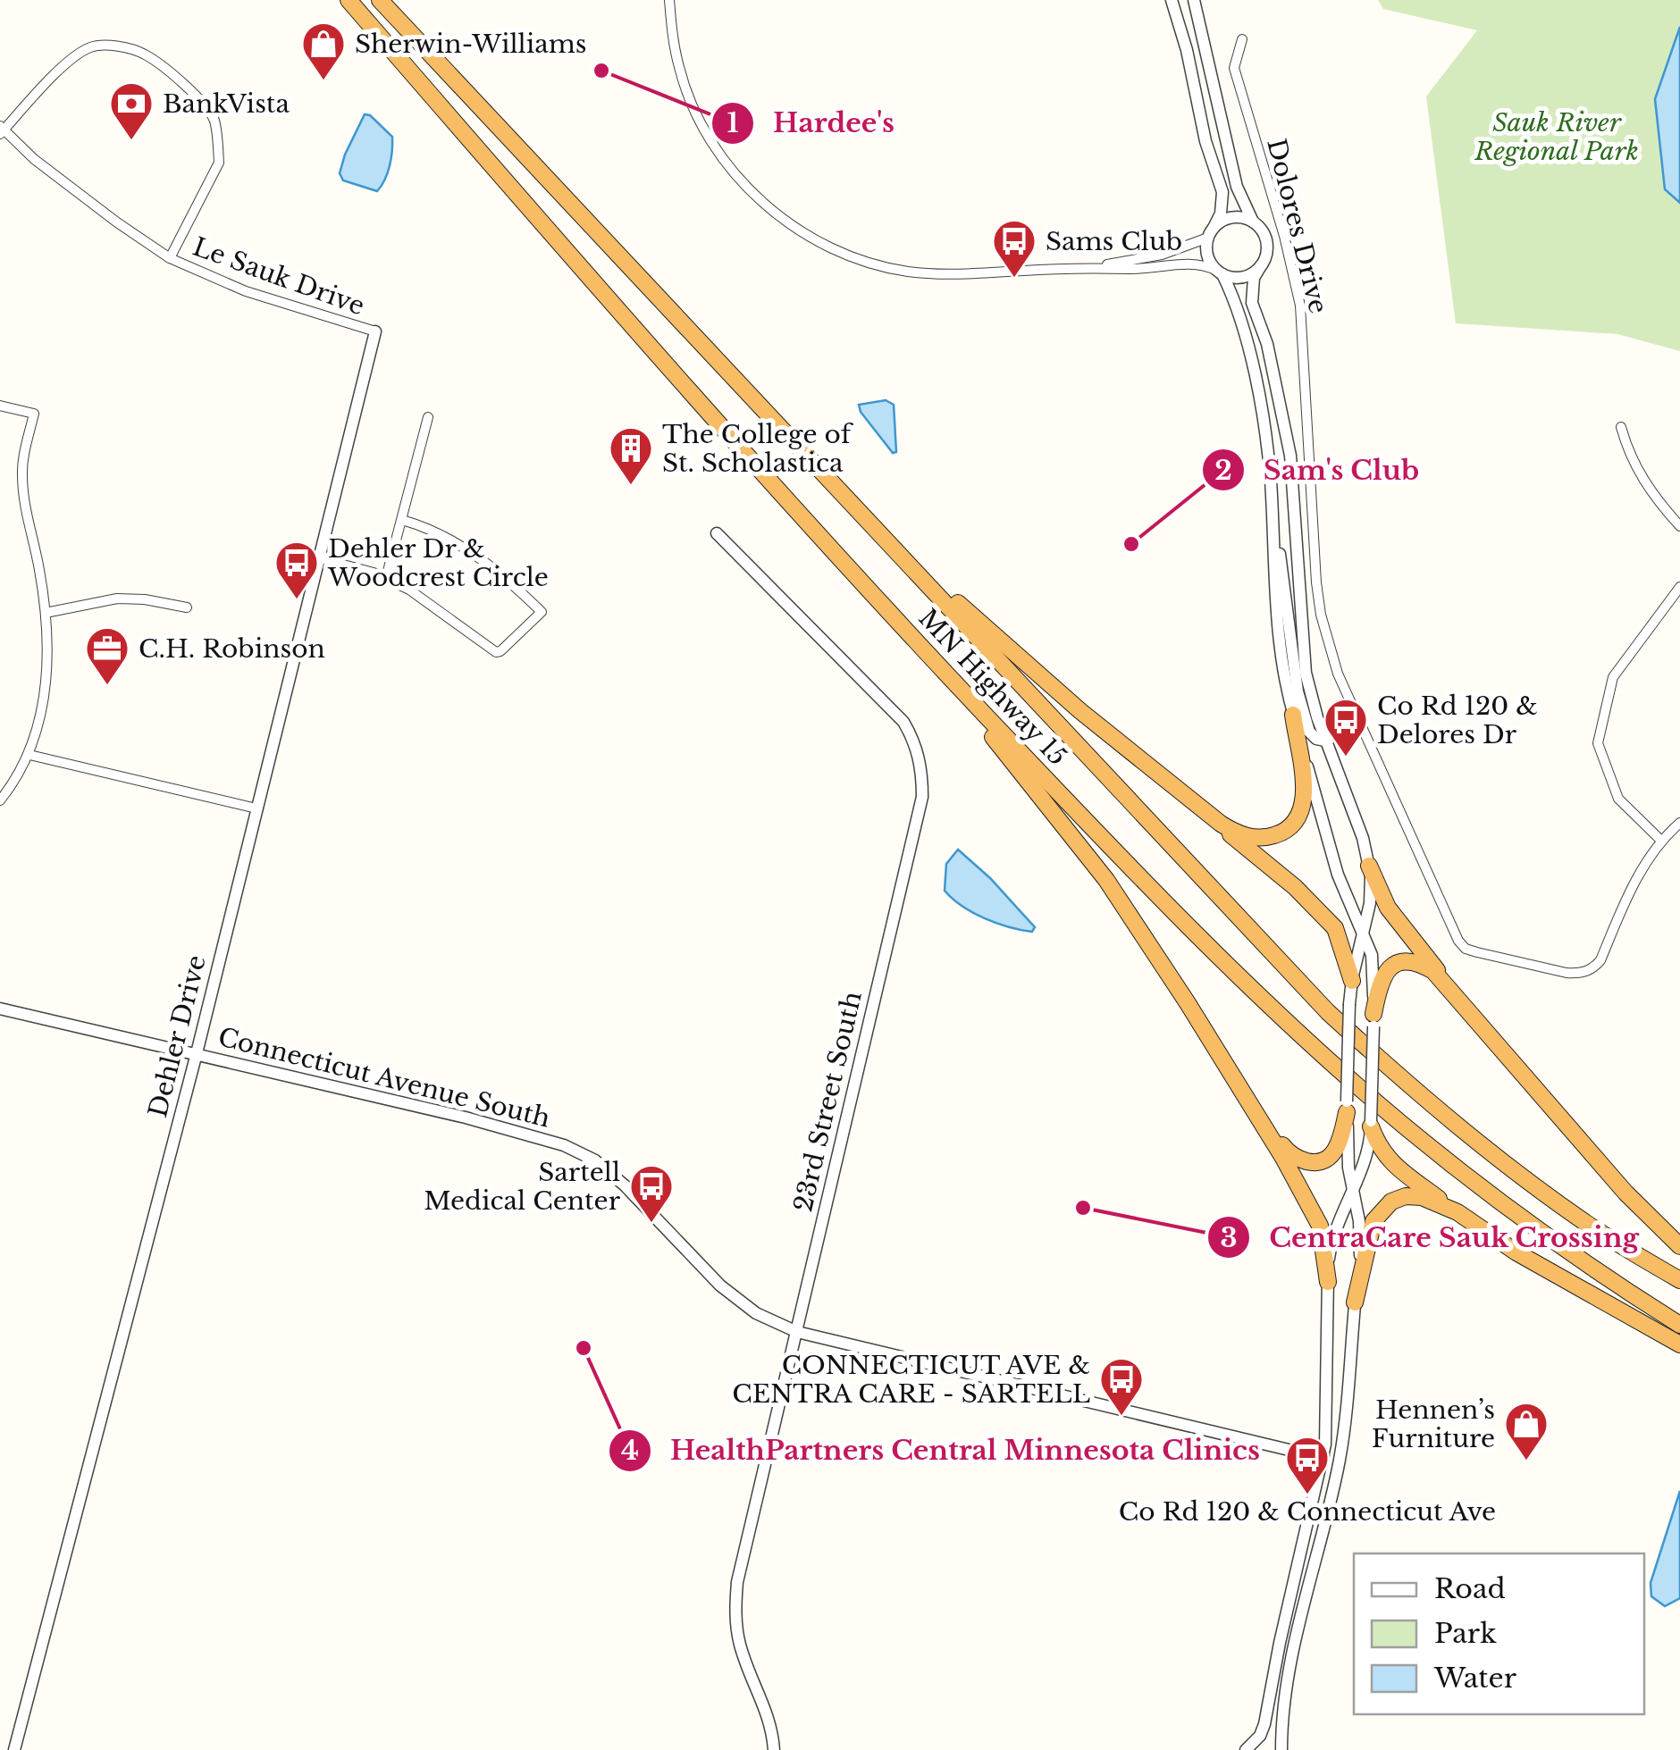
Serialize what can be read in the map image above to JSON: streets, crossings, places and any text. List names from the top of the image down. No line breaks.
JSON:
{"streets":{"highway":["MN Highway 15"],"street":["Dolores Drive","Le Sauk Drive","Dehler Drive","Connecticut Avenue South","23rd Street South"]},"crossings":[["Le Sauk Drive","Dehler Drive"],["Dehler Drive","Connecticut Avenue South"],["Connecticut Avenue South","23rd Street South"]],"parks":["Sauk River Regional Park"],"places":{"other":["Hardee's","Sam's Club","CentraCare Sauk Crossing","HealthPartners Central Minnesota Clinics"],"shop":["Sherwin-Williams","Hennen’s Furniture"],"bank":["BankVista"],"bus stop":["Sams Club","Dehler Dr & Woodcrest Circle","Co Rd 120 & Delores Dr","Sartell Medical Center","CONNECTICUT AVE & CENTRA CARE - SARTELL","Co Rd 120 & Connecticut Ave"],"building":["The College of St. Scholastica"],"office":["C.H. Robinson"]},"legend":["Road","Park","Water"]}
